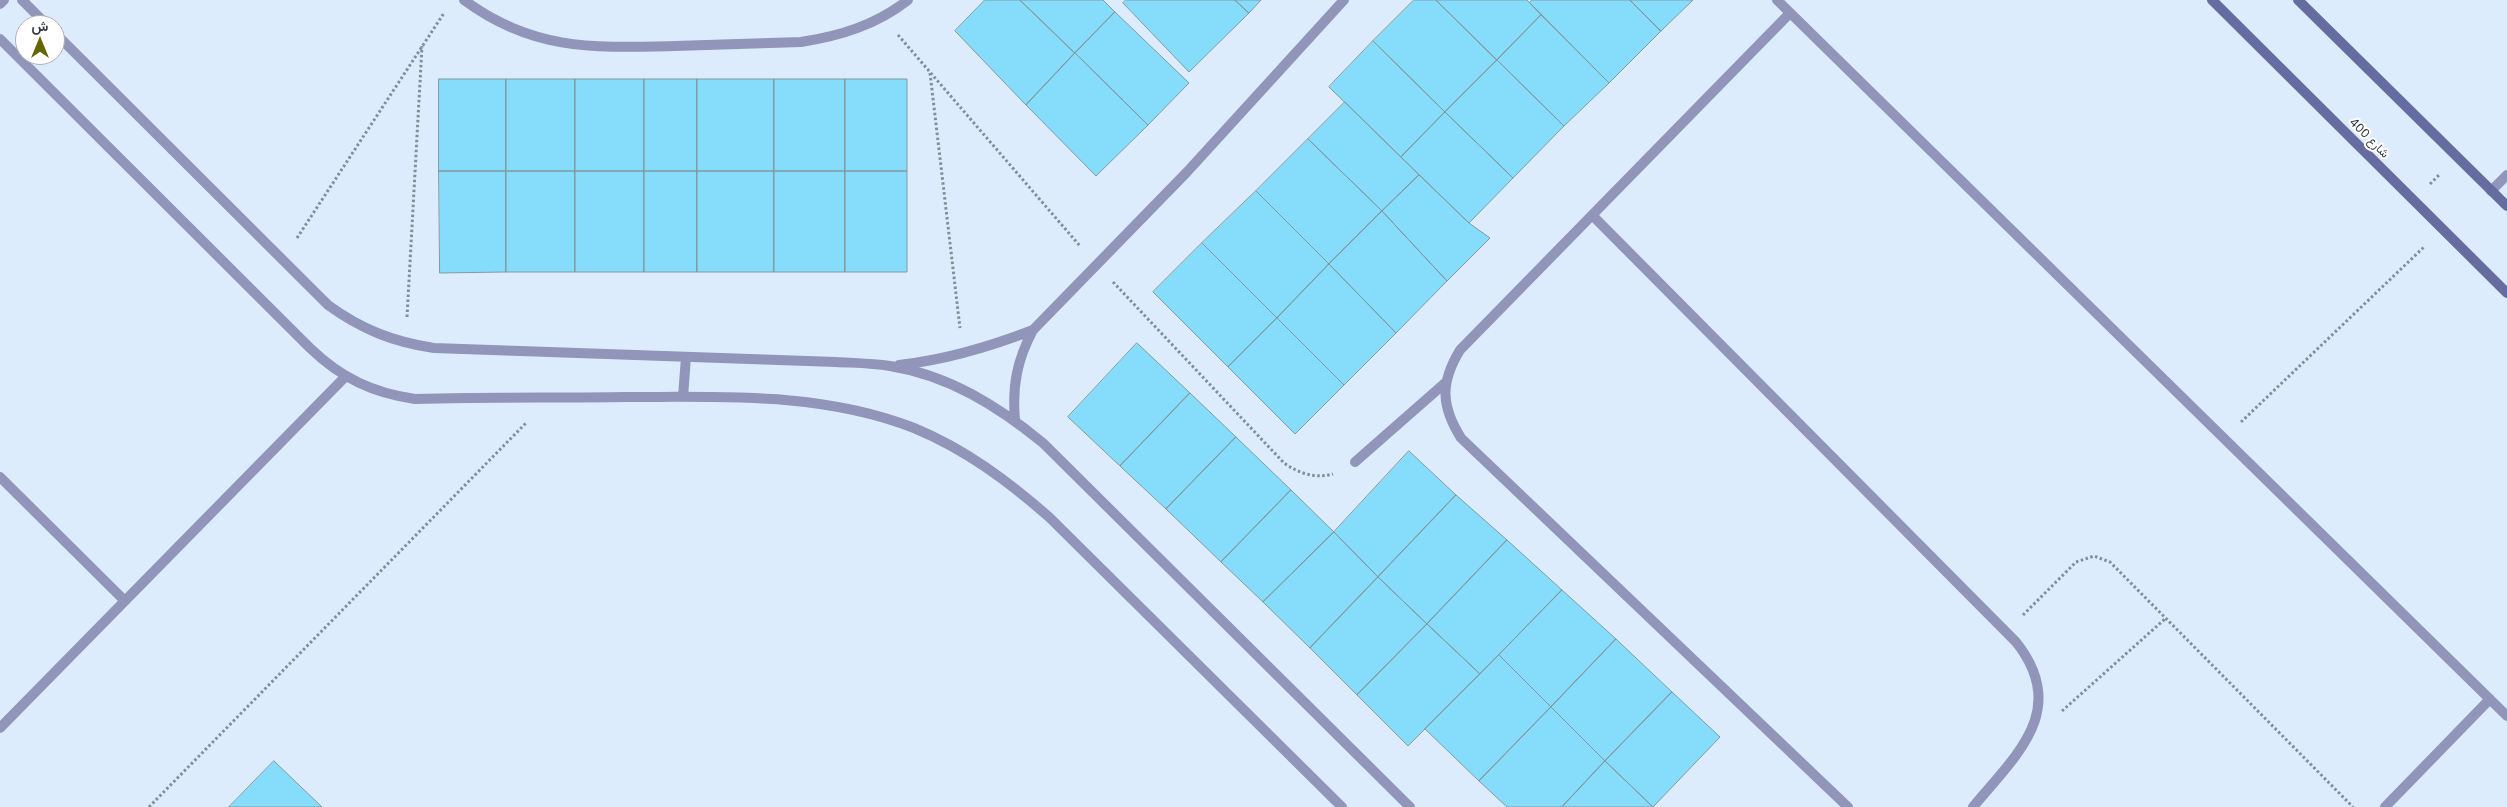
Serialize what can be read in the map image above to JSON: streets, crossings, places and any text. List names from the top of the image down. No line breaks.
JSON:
{"streets":{"street":["شارع 400"]},"north":"top"}
